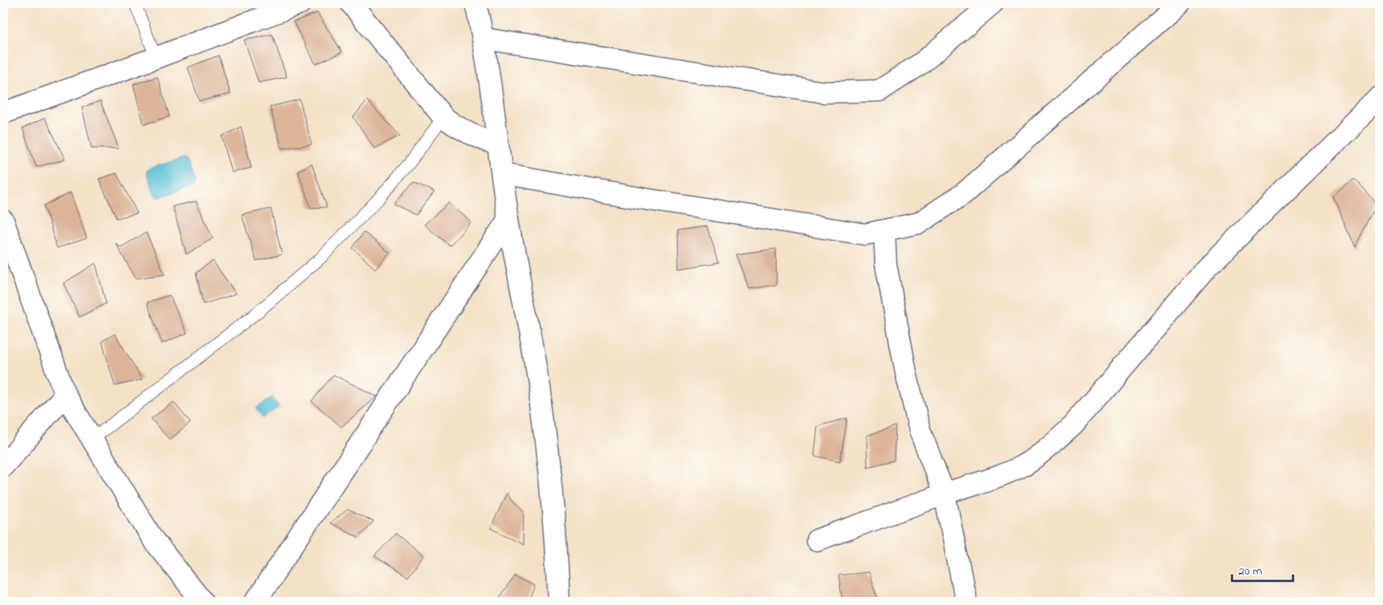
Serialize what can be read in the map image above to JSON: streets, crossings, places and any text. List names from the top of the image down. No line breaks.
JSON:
{"scale_bar":"20 m"}
